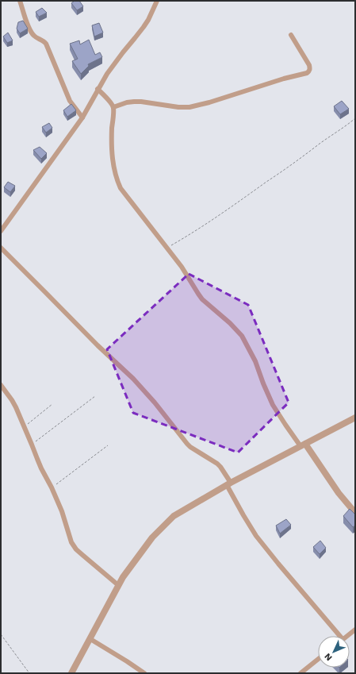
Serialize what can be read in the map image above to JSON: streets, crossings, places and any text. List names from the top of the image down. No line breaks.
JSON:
{"north":"bottom left"}
